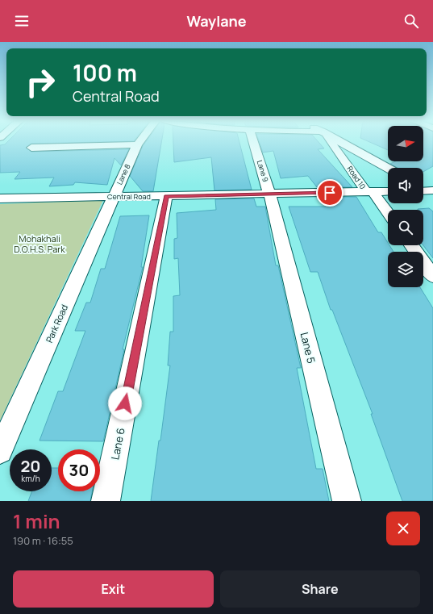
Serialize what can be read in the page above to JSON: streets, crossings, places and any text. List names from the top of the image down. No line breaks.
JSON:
{"streets":{"street":["Lane 9","Lane 8","Road 10","Central Road","Park Road","Lane 5","Lane 6"]},"crossings":[["Lane 9","Central Road"],["Lane 9","Lane 5"],["Lane 8","Central Road"],["Lane 8","Park Road"],["Road 10","Central Road"],["Central Road","Park Road"],["Central Road","Lane 5"],["Central Road","Lane 6"]],"parks":["Mohakhali D.O.H.S. Park"],"north":"right","page":{"header":"Waylane","turn":["100 m","Central Road"],"speed":"20 km/h","limit":"30","heading":["1 min","190 m · 16:55"],"buttons":["Exit","Share"]}}
